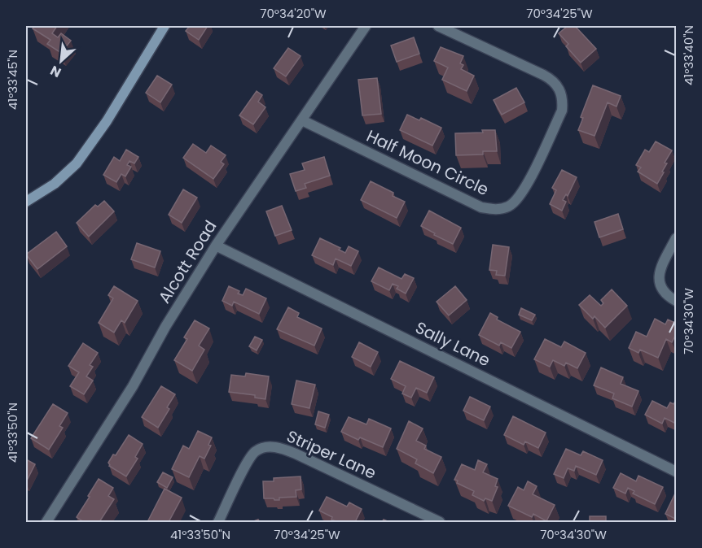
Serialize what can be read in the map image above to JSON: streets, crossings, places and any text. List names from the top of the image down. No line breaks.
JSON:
{"streets":{"street":["Half Moon Circle","Alcott Road","Sally Lane","Striper Lane"]},"crossings":[["Half Moon Circle","Alcott Road"],["Alcott Road","Sally Lane"]],"north":"bottom left","coordinates":["70°34'20\"W","70°34'25\"W","41°33'40\"N","41°33'45\"N","70°34'30\"W","41°33'50\"N"]}
